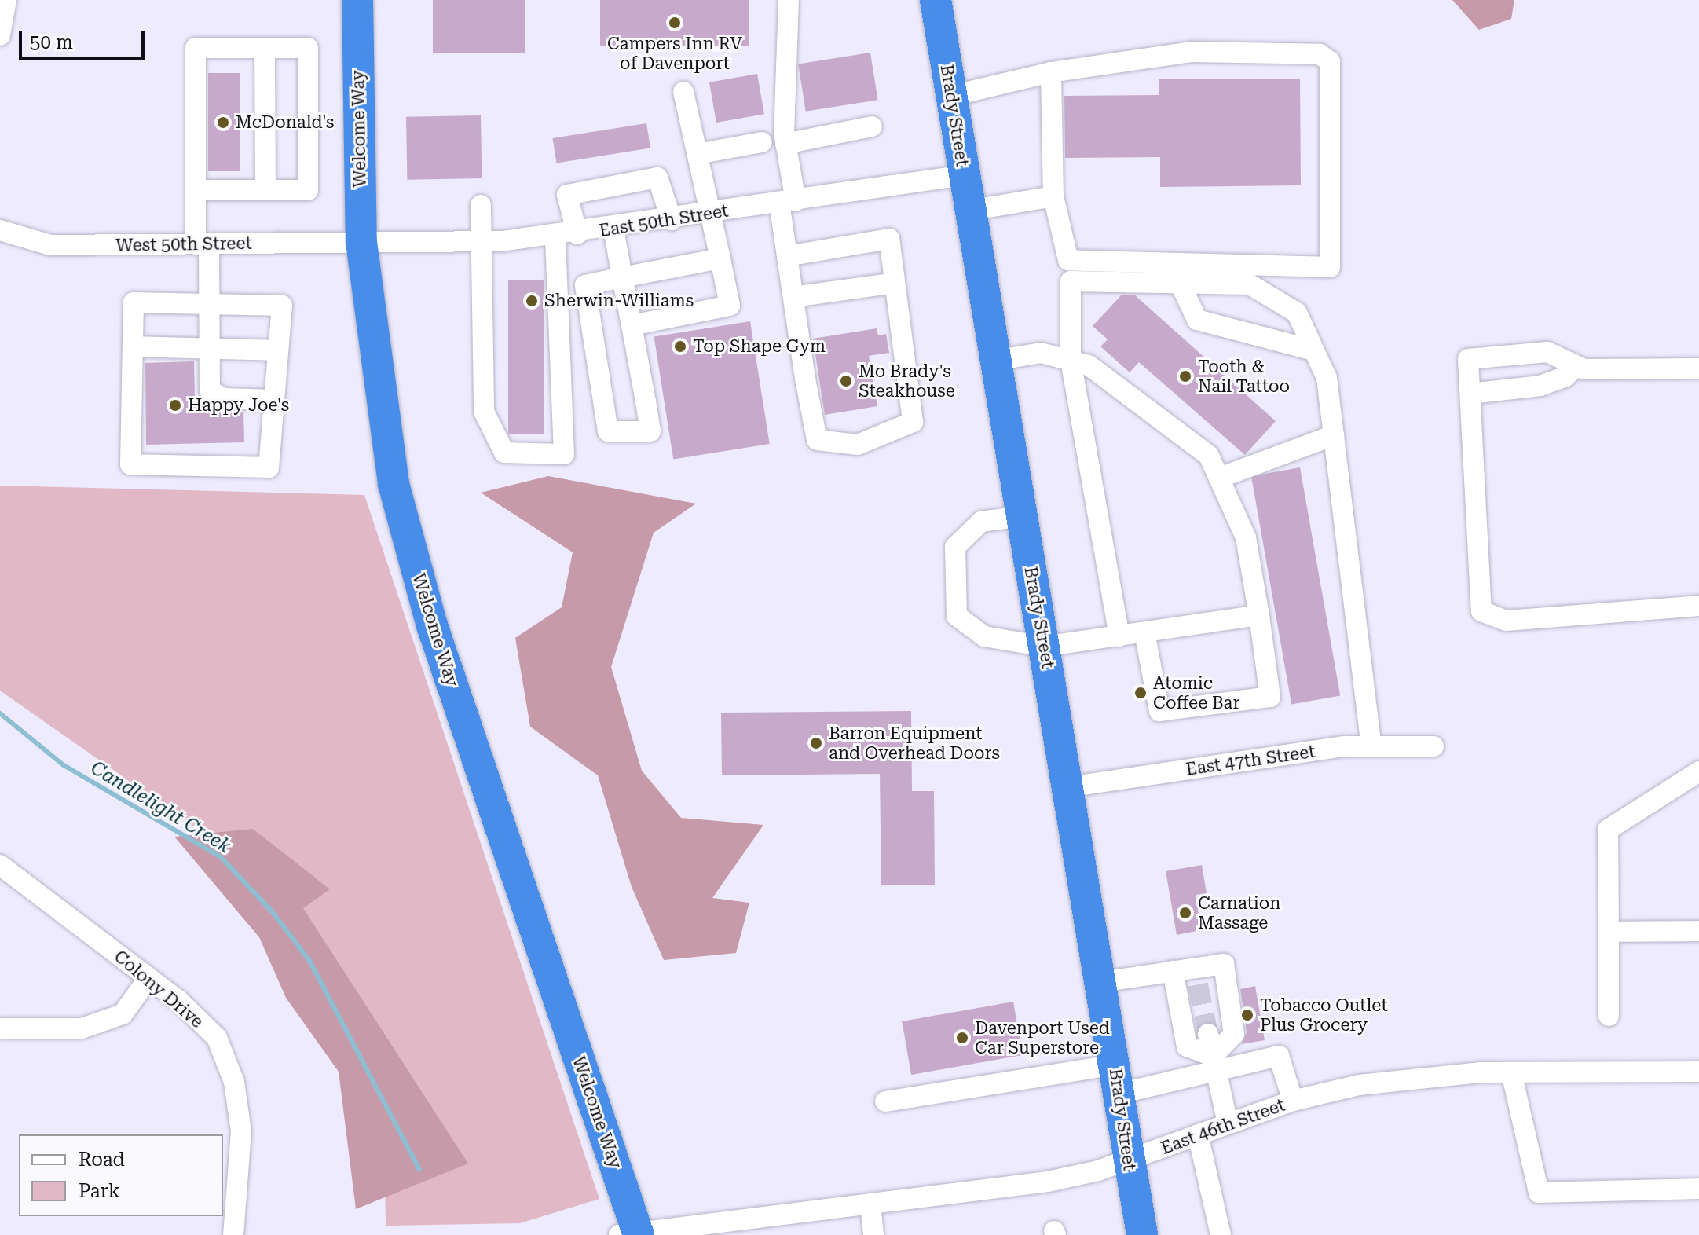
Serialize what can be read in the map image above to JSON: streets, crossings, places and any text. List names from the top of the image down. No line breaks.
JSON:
{"streets":{"highway":["Brady Street","Welcome Way"],"street":["East 50th Street","West 50th Street","East 47th Street","Colony Drive","East 46th Street"]},"crossings":[["Brady Street","East 50th Street"],["Brady Street","East 47th Street"],["Brady Street","East 46th Street"],["Welcome Way","East 50th Street"],["Welcome Way","West 50th Street"],["Welcome Way","East 46th Street"],["East 50th Street","West 50th Street"]],"water":["Candlelight Creek"],"places":["Campers Inn RV of Davenport","McDonald's","Sherwin-Williams","Top Shape Gym","Tooth & Nail Tattoo","Mo Brady's Steakhouse","Happy Joe's","Atomic Coffee Bar","Barron Equipment and Overhead Doors","Carnation Massage","Tobacco Outlet Plus Grocery","Davenport Used Car Superstore"],"legend":["Road","Park"],"scale_bar":"50 m"}
